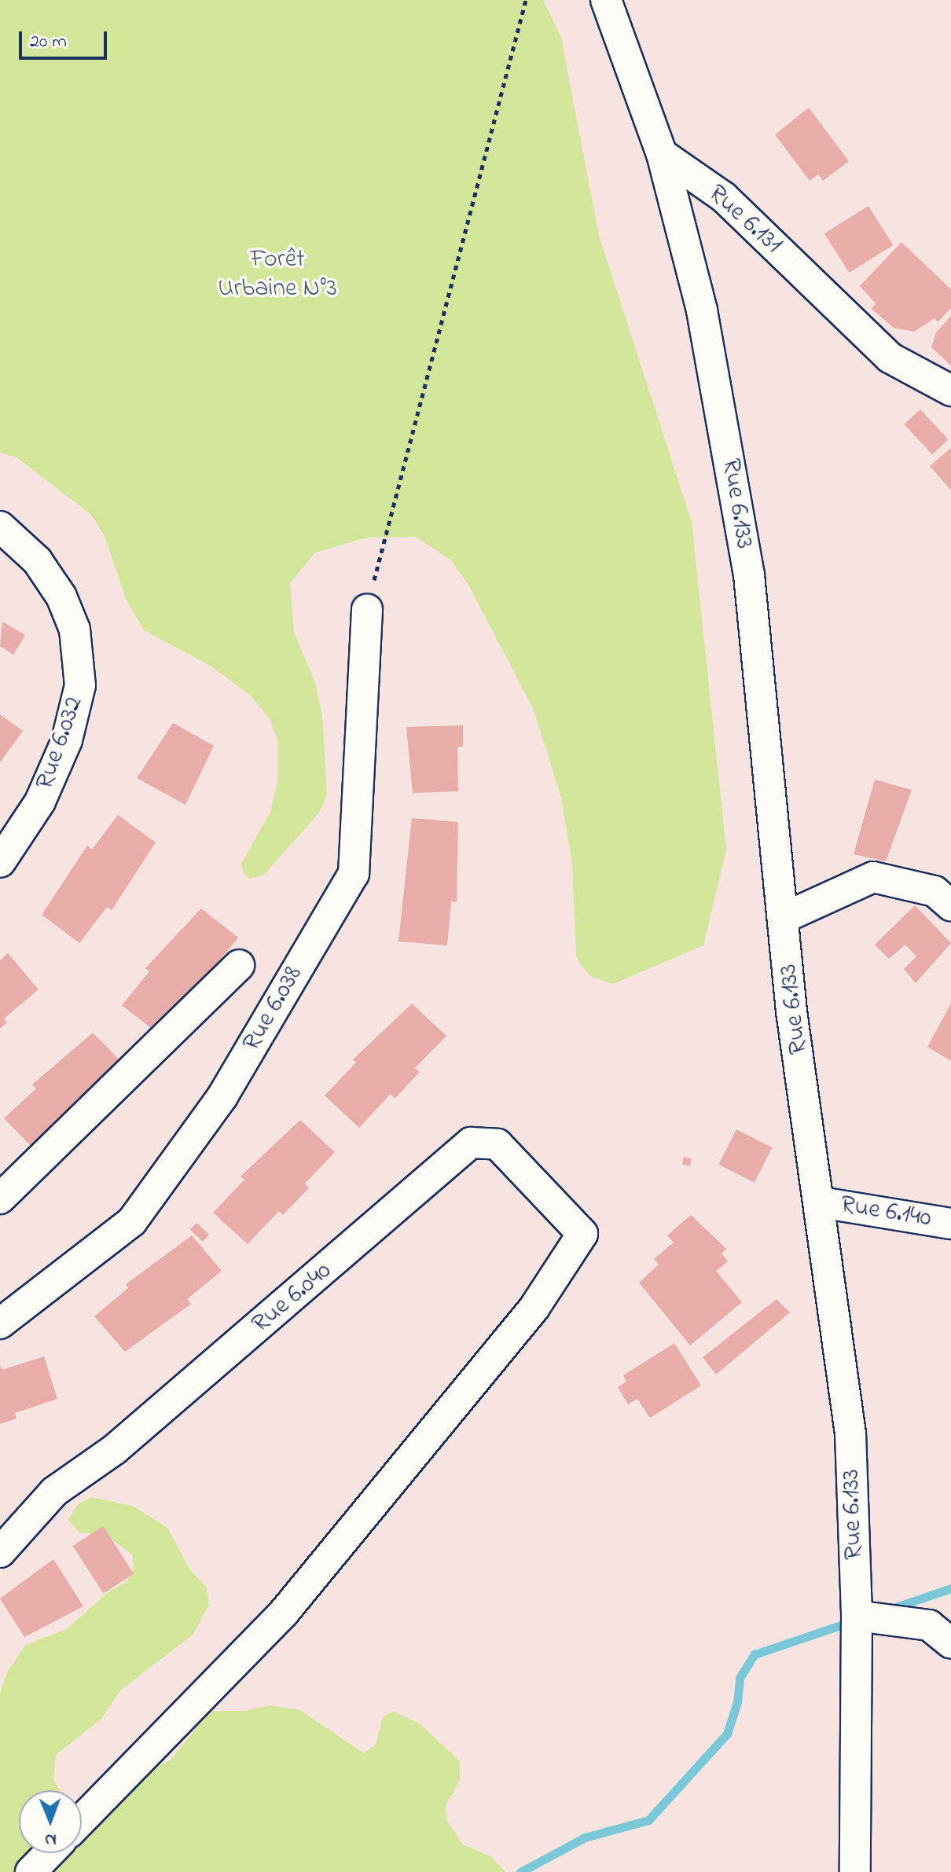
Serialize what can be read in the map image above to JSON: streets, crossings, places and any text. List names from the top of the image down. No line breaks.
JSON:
{"streets":{"street":["Rue 6.131","Rue 6.133","Rue 6.032","Rue 6.038","Rue 6.140","Rue 6.040"]},"crossings":[["Rue 6.131","Rue 6.133"],["Rue 6.133","Rue 6.140"]],"parks":["Forêt Urbaine N°3"],"scale_bar":"20 m","north":"bottom"}
